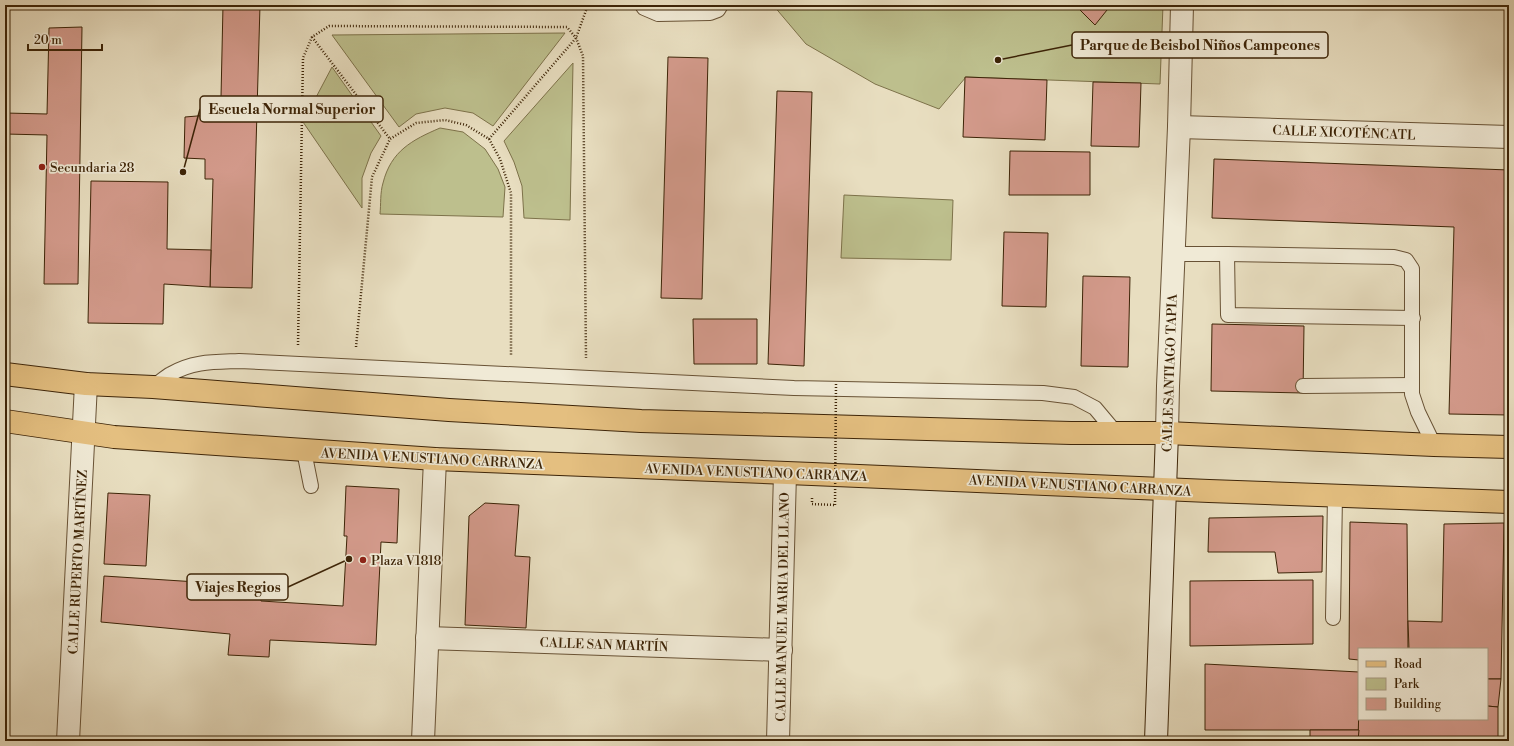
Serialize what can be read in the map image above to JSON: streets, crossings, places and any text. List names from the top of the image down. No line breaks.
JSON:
{"streets":{"main road":["AVENIDA VENUSTIANO CARRANZA"],"street":["CALLE XICOTÉNCATL","CALLE SANTIAGO TAPIA","CALLE RUPERTO MARTÍNEZ","CALLE MANUEL MARIA DEL LLANO","CALLE SAN MARTÍN"]},"crossings":[["CALLE XICOTÉNCATL","CALLE SANTIAGO TAPIA"],["CALLE SANTIAGO TAPIA","AVENIDA VENUSTIANO CARRANZA"],["AVENIDA VENUSTIANO CARRANZA","CALLE RUPERTO MARTÍNEZ"],["AVENIDA VENUSTIANO CARRANZA","CALLE MANUEL MARIA DEL LLANO"],["CALLE MANUEL MARIA DEL LLANO","CALLE SAN MARTÍN"]],"places":["Parque de Beisbol Niños Campeones","Secundaria 28","Escuela Normal Superior","Viajes Regios","Plaza V1818"],"legend":["Road","Park","Building"],"scale_bar":"20 m"}
